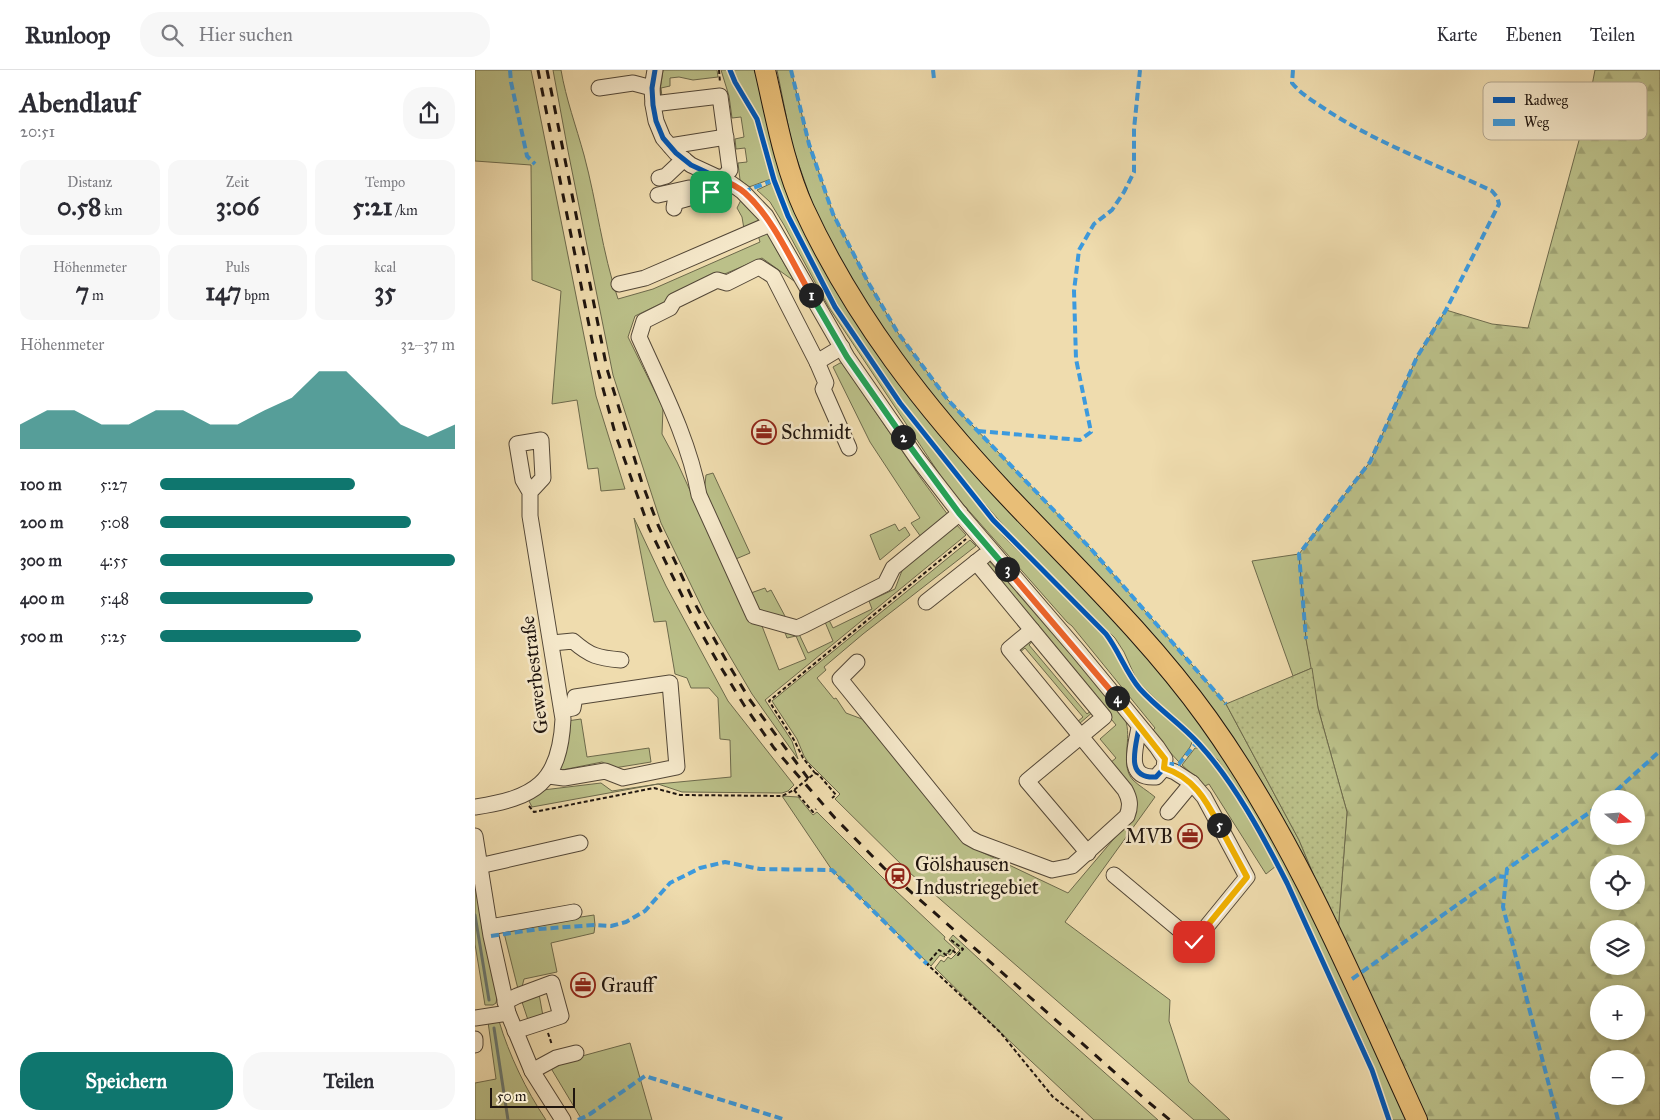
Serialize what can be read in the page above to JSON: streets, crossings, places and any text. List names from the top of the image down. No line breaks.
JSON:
{"streets":{"street":["Gewerbestraße"]},"places":{"office":["Schmidt","MVB","Grauff"],"station":["Gölshausen Industriegebiet"]},"legend":["Radweg","Weg"],"scale_bar":"50 m","north":"right","page":{"header":"Runloop","search":"Hier suchen","nav":["Karte","Ebenen","Teilen"],"heading":["Abendlauf","20:51"],"stats":[["Distanz","0.58 km"],["Zeit","3:06"],["Tempo","5:21 /km"],["Höhenmeter","7 m"],["Puls","147 bpm"],["kcal","35"]],"pins":["1","2","3","4","5"],"chart":["Höhenmeter","32–37 m"],"list":[{"name":"100 m","note":"5:27"},{"name":"200 m","note":"5:08"},{"name":"300 m","note":"4:55"},{"name":"400 m","note":"5:48"},{"name":"500 m","note":"5:25"}],"map_buttons":["+","−"],"buttons":["Speichern","Teilen"],"scale":"50 m"}}
